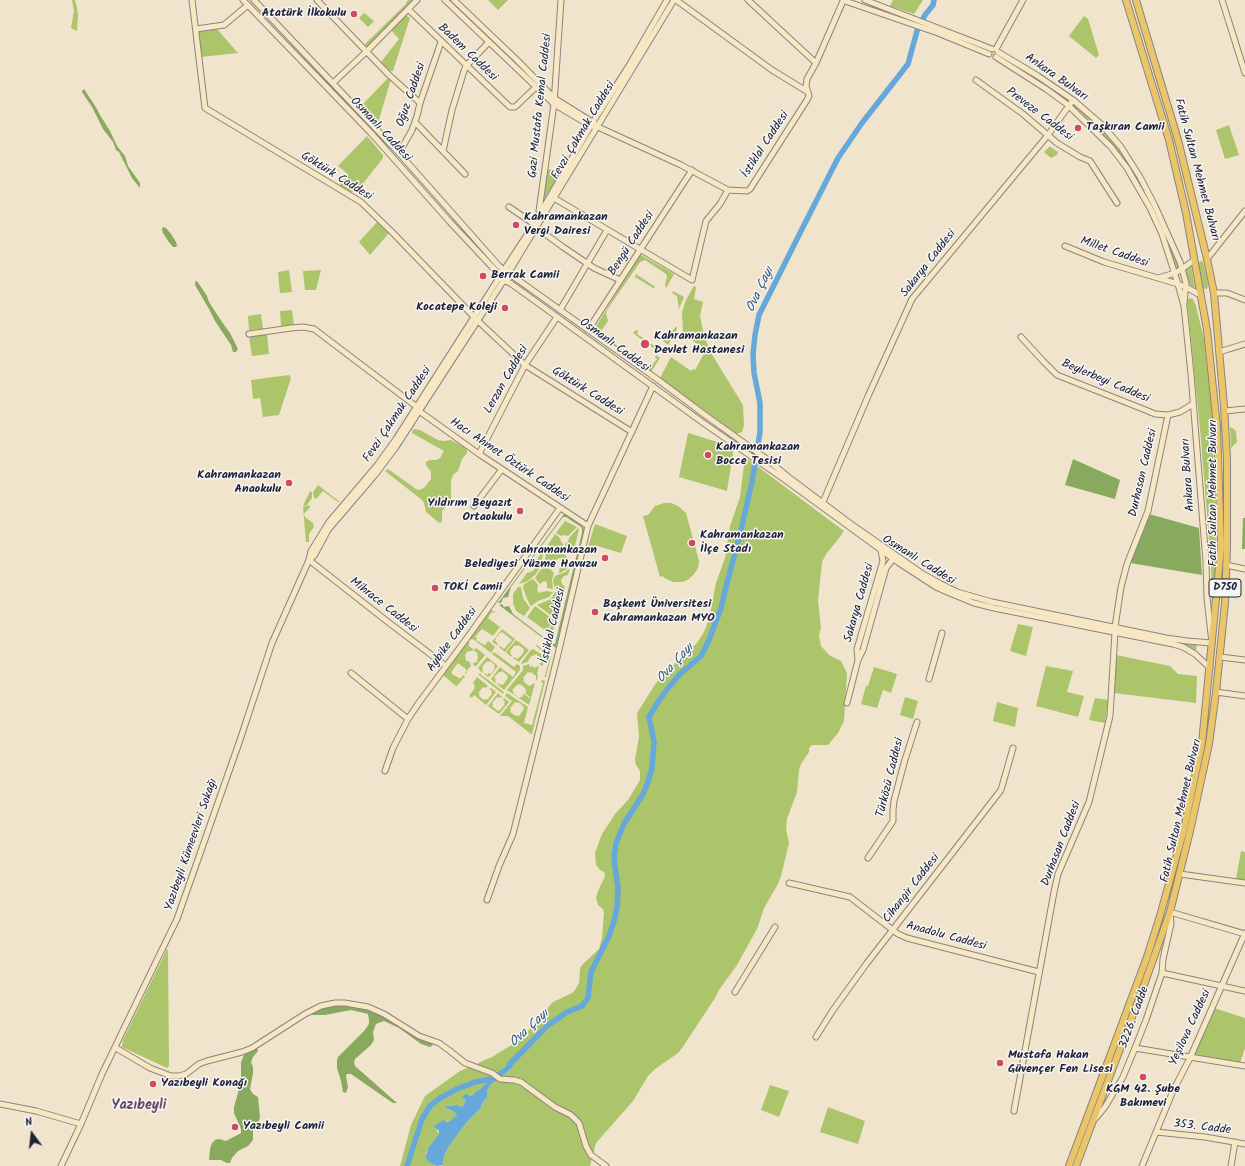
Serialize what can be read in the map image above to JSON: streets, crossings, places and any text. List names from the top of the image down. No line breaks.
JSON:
{"streets":{"highway":["Fatih Sultan Mehmet Bulvarı","D750"],"street":["Badem Caddesi","Ankara Bulvarı","Oğuz Caddesi","Gazi Mustafa Kemal Caddesi","Preveze Caddesi","Osmanlı Caddesi","Fevzi Çakmak Caddesi","İstiklal Caddesi","Göktürk Caddesi","Bengü Caddesi","Millet Caddesi","Sakarya Caddesi","Lerzan Caddesi","Beylerbeyi Caddesi","Hacı Ahmet Öztürk Caddesi","Durhasan Caddesi","Mihrace Caddesi","Aybike Caddesi","Türközü Caddesi","Yazıbeyli Kümeevleri Sokağı","Cihangir Caddesi","Anadolu Caddesi","3226. Cadde","Yeşilova Caddesi","353. Cadde"]},"crossings":[["Badem Caddesi","Oğuz Caddesi"],["Ankara Bulvarı","Osmanlı Caddesi"],["Ankara Bulvarı","İstiklal Caddesi"],["Ankara Bulvarı","Fatih Sultan Mehmet Bulvarı"],["Ankara Bulvarı","Millet Caddesi"],["Ankara Bulvarı","Sakarya Caddesi"],["Oğuz Caddesi","Osmanlı Caddesi"],["Gazi Mustafa Kemal Caddesi","Fevzi Çakmak Caddesi"],["Preveze Caddesi","Sakarya Caddesi"],["Osmanlı Caddesi","Fevzi Çakmak Caddesi"],["Osmanlı Caddesi","İstiklal Caddesi"],["Osmanlı Caddesi","Fatih Sultan Mehmet Bulvarı"],["Osmanlı Caddesi","Bengü Caddesi"],["Osmanlı Caddesi","Sakarya Caddesi"],["Osmanlı Caddesi","Lerzan Caddesi"],["Osmanlı Caddesi","Durhasan Caddesi"],["Fevzi Çakmak Caddesi","Göktürk Caddesi"],["Fevzi Çakmak Caddesi","Hacı Ahmet Öztürk Caddesi"],["Fevzi Çakmak Caddesi","Mihrace Caddesi"],["Fevzi Çakmak Caddesi","Yazıbeyli Kümeevleri Sokağı"],["İstiklal Caddesi","Göktürk Caddesi"],["İstiklal Caddesi","Hacı Ahmet Öztürk Caddesi"],["Fatih Sultan Mehmet Bulvarı","3226. Cadde"],["Göktürk Caddesi","Lerzan Caddesi"],["Lerzan Caddesi","Hacı Ahmet Öztürk Caddesi"],["Beylerbeyi Caddesi","Durhasan Caddesi"],["Hacı Ahmet Öztürk Caddesi","Aybike Caddesi"],["Durhasan Caddesi","Anadolu Caddesi"],["Mihrace Caddesi","Aybike Caddesi"],["Cihangir Caddesi","Anadolu Caddesi"],["Yeşilova Caddesi","353. Cadde"]],"districts":["Yazıbeyli"],"water":["Ova Çayı"],"places":["Atatürk İlkokulu","Taşkıran Camii","Kahramankazan Vergi Dairesi","Berrak Camii","Kocatepe Koleji","Kahramankazan Devlet Hastanesi","Kahramankazan Bocce Tesisi","Kahramankazan Anaokulu","Yıldırım Beyazıt Ortaokulu","Kahramankazan İlçe Stadı","Kahramankazan Belediyesi Yüzme Havuzu","TOKİ Camii","Başkent Üniversitesi Kahramankazan MYO","Mustafa Hakan Güvençer Fen Lisesi","KGM 42. Şube Bakımevi","Yazıbeyli Konağı","Yazıbeyli Camii"],"north":"top"}
